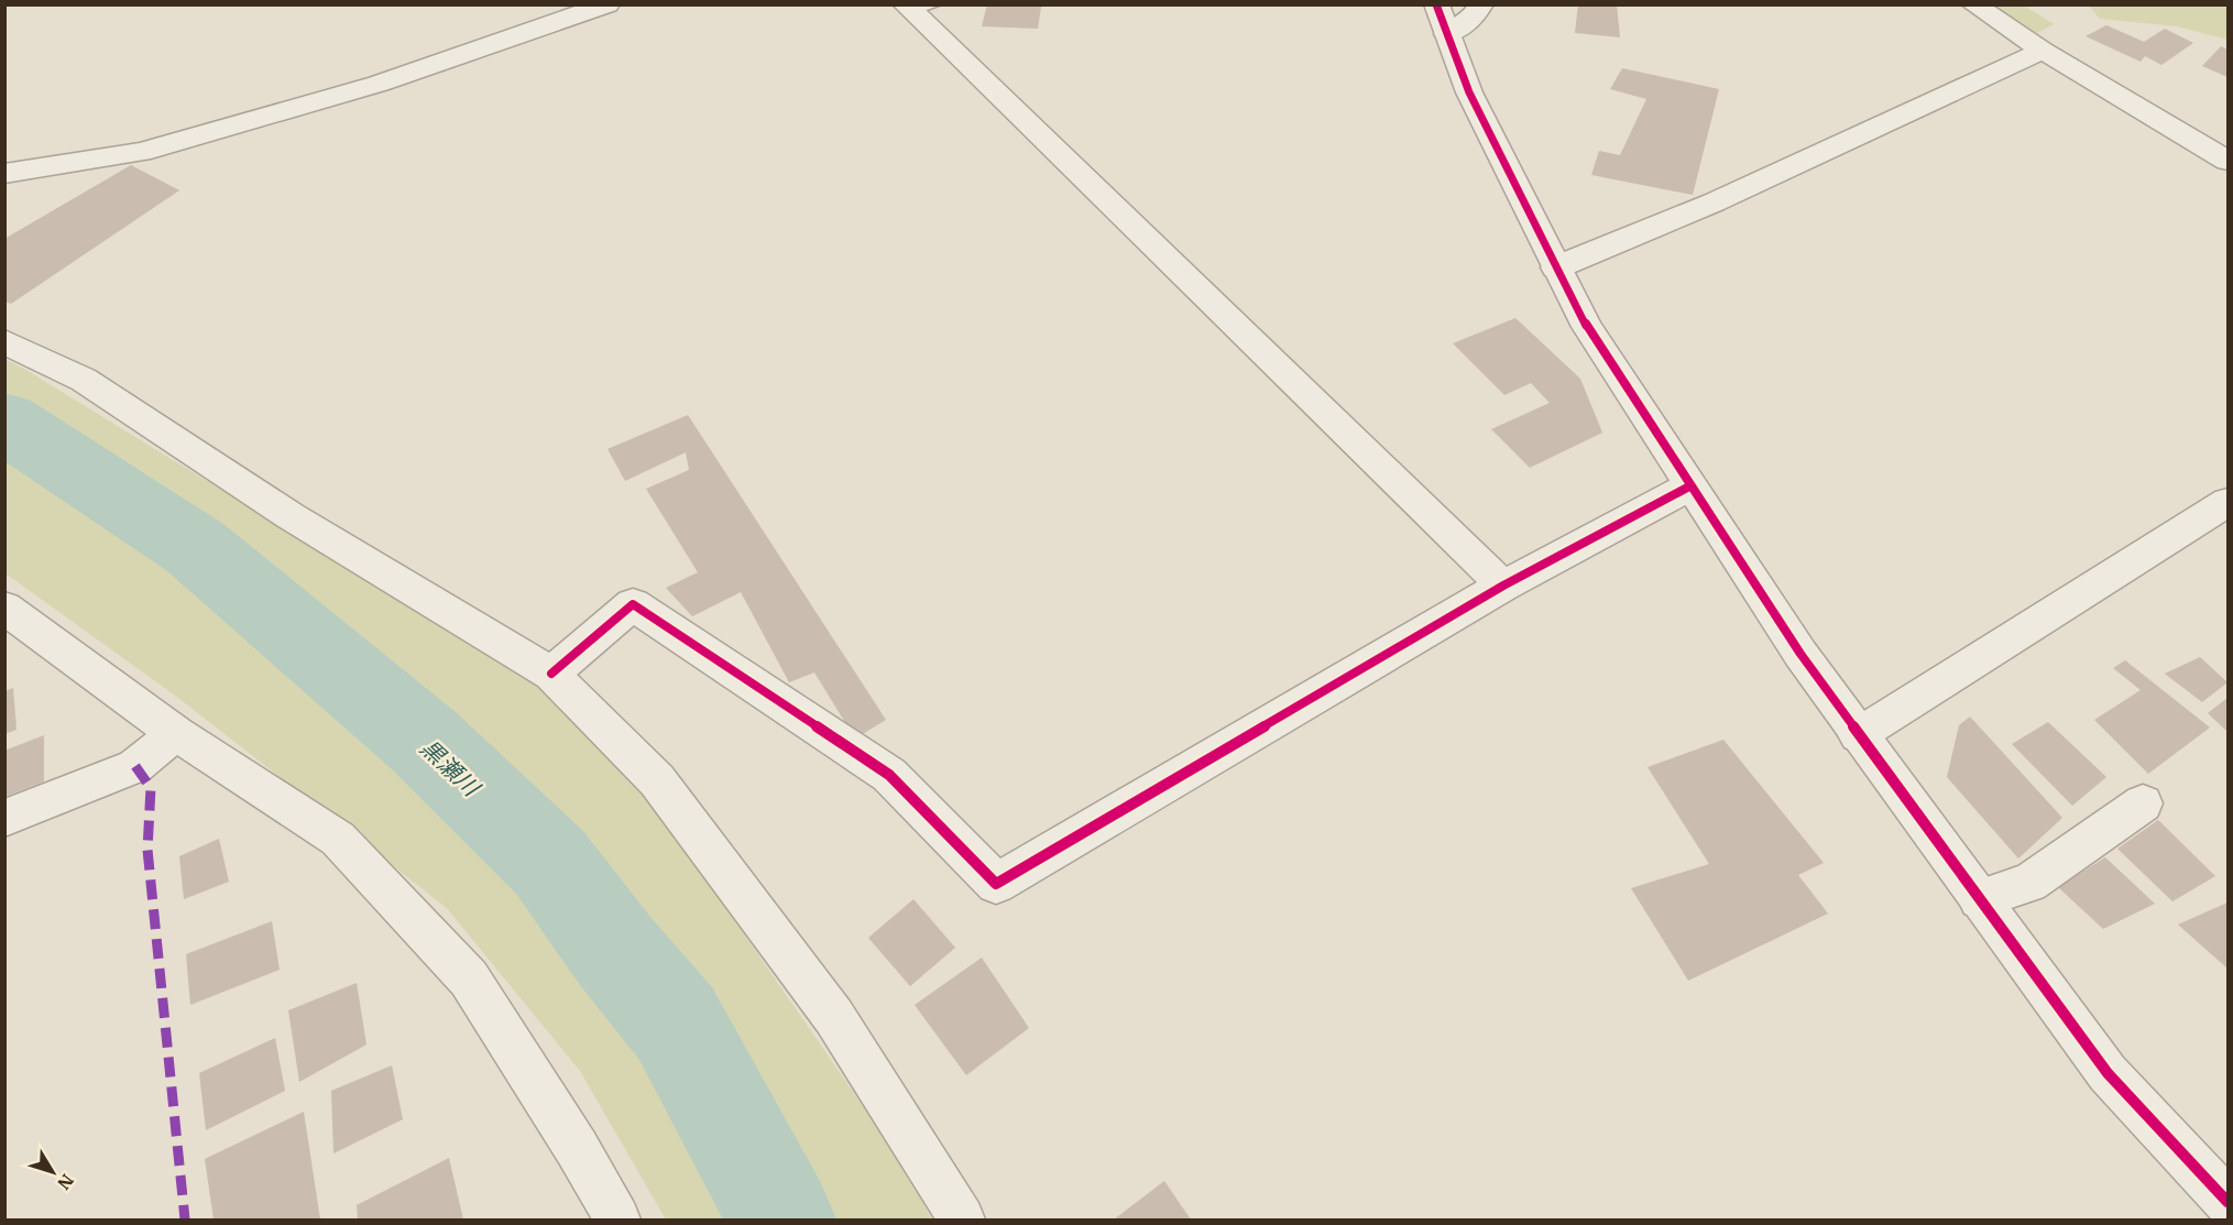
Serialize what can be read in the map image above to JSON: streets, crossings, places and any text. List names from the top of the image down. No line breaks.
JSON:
{"water":["黒瀬川"],"north":"bottom right"}
